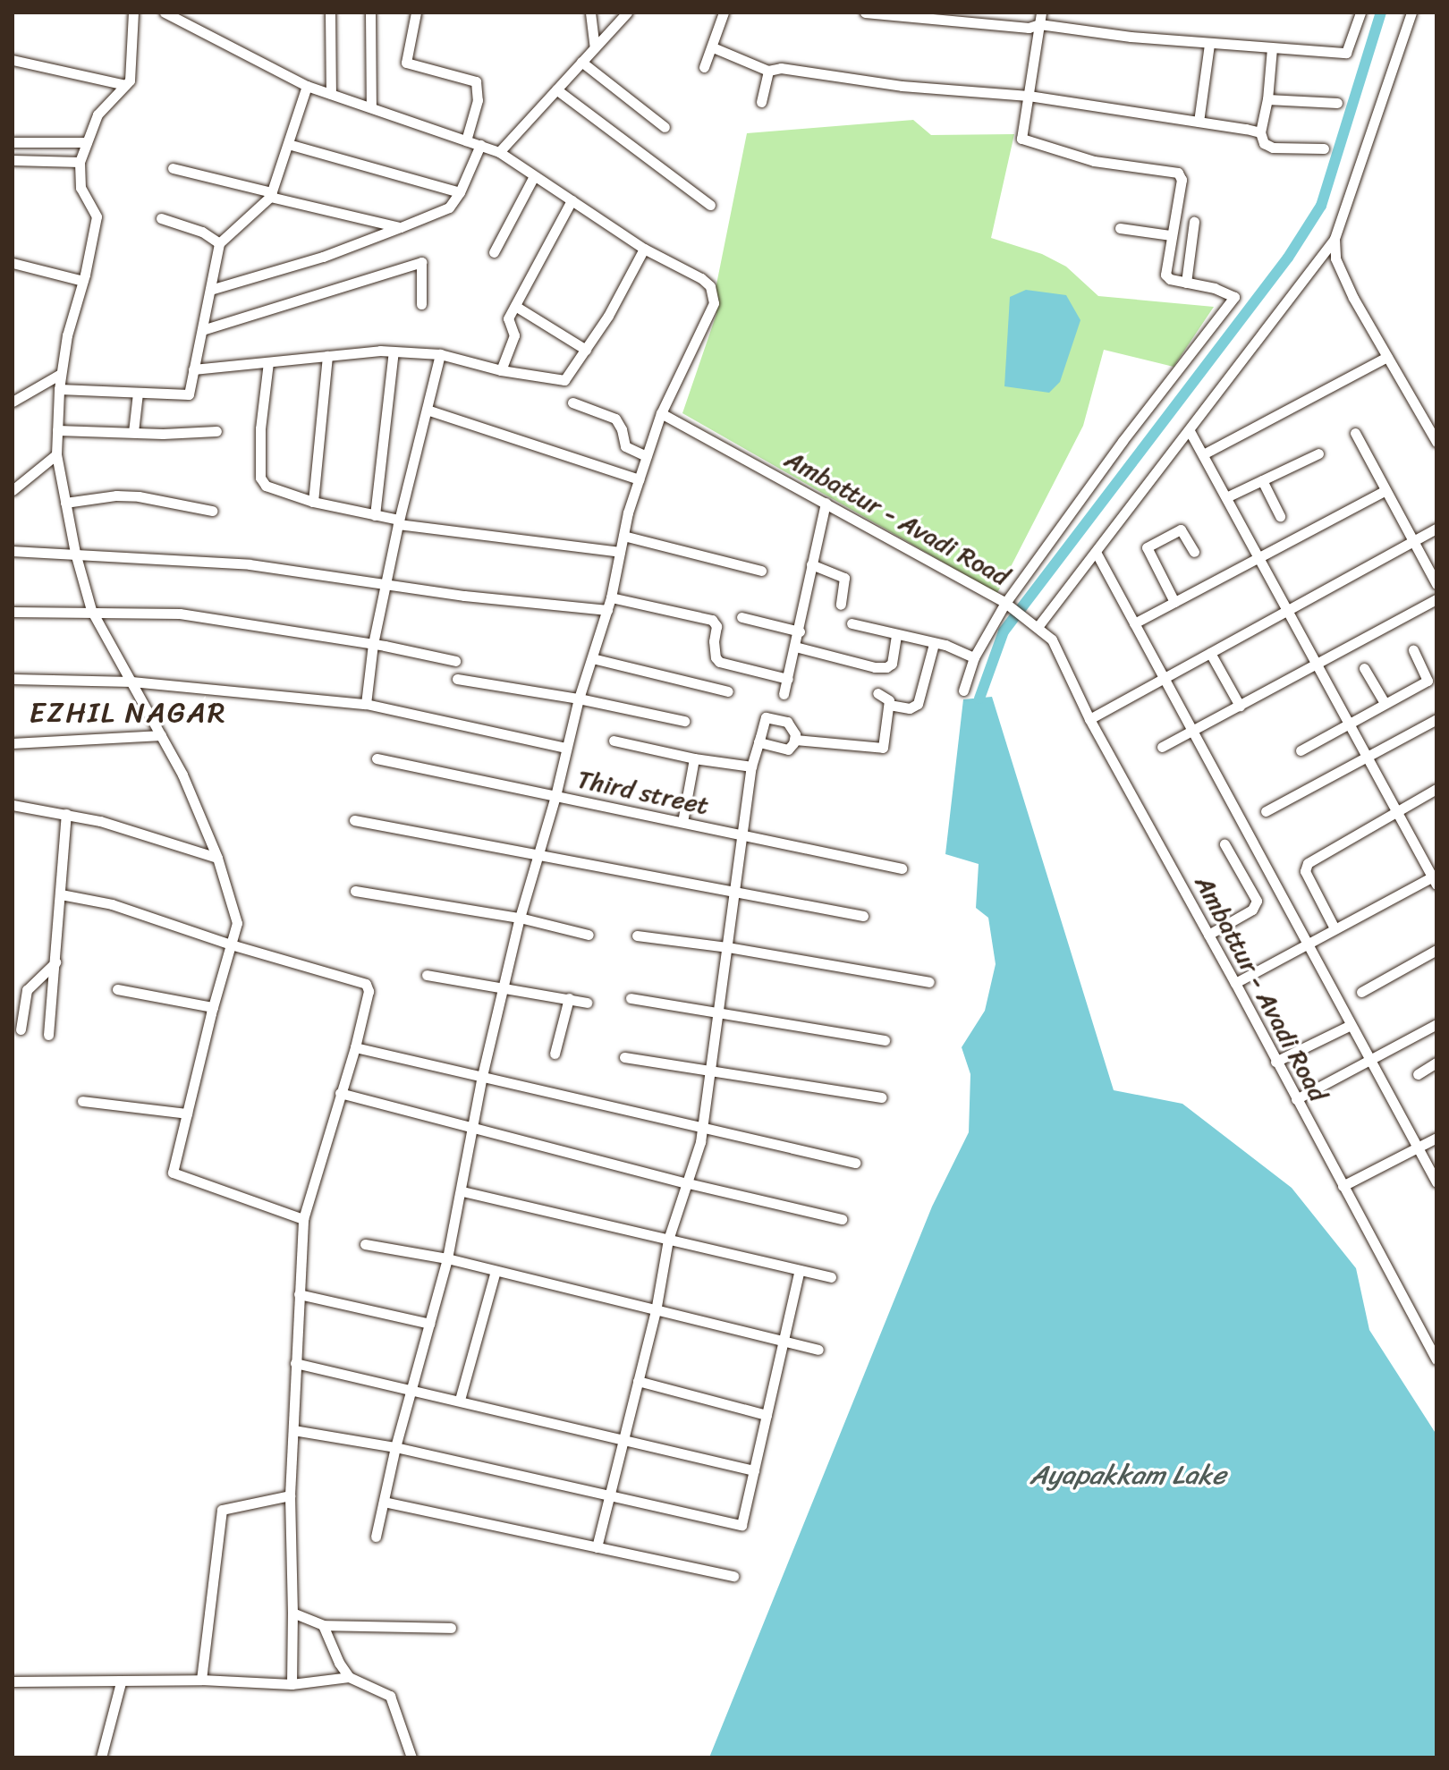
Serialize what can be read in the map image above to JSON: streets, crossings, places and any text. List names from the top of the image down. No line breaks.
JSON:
{"streets":{"street":["Ambattur - Avadi Road","Third street"]},"districts":["EZHIL NAGAR"],"water":["Ayapakkam Lake"]}
